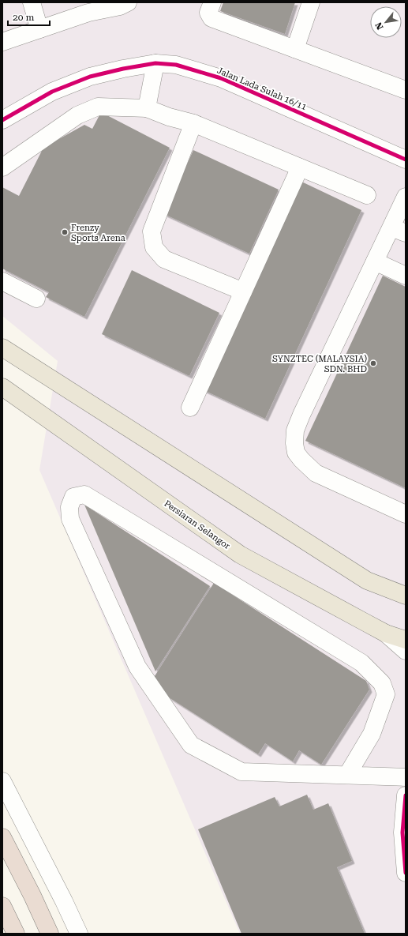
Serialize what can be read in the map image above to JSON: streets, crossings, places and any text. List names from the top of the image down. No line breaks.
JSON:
{"streets":{"main road":["Persiaran Selangor"],"street":["Jalan Lada Sulah 16/11"]},"places":["Frenzy Sports Arena","SYNZTEC (MALAYSIA) SDN. BHD"],"scale_bar":"20 m","north":"bottom left"}
